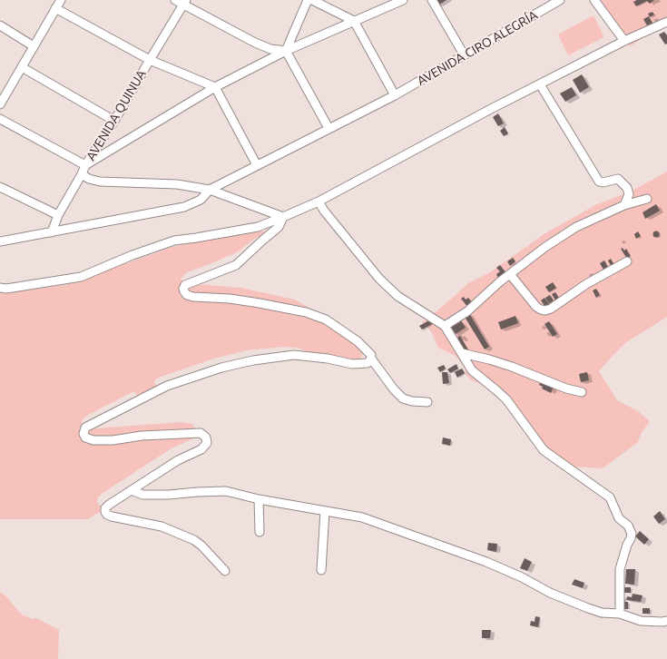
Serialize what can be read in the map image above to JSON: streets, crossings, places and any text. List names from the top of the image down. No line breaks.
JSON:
{"streets":{"street":["AVENIDA CIRO ALEGRÍA","AVENIDA QUINUA"]},"crossings":[["AVENIDA CIRO ALEGRÍA","AVENIDA QUINUA"]]}
